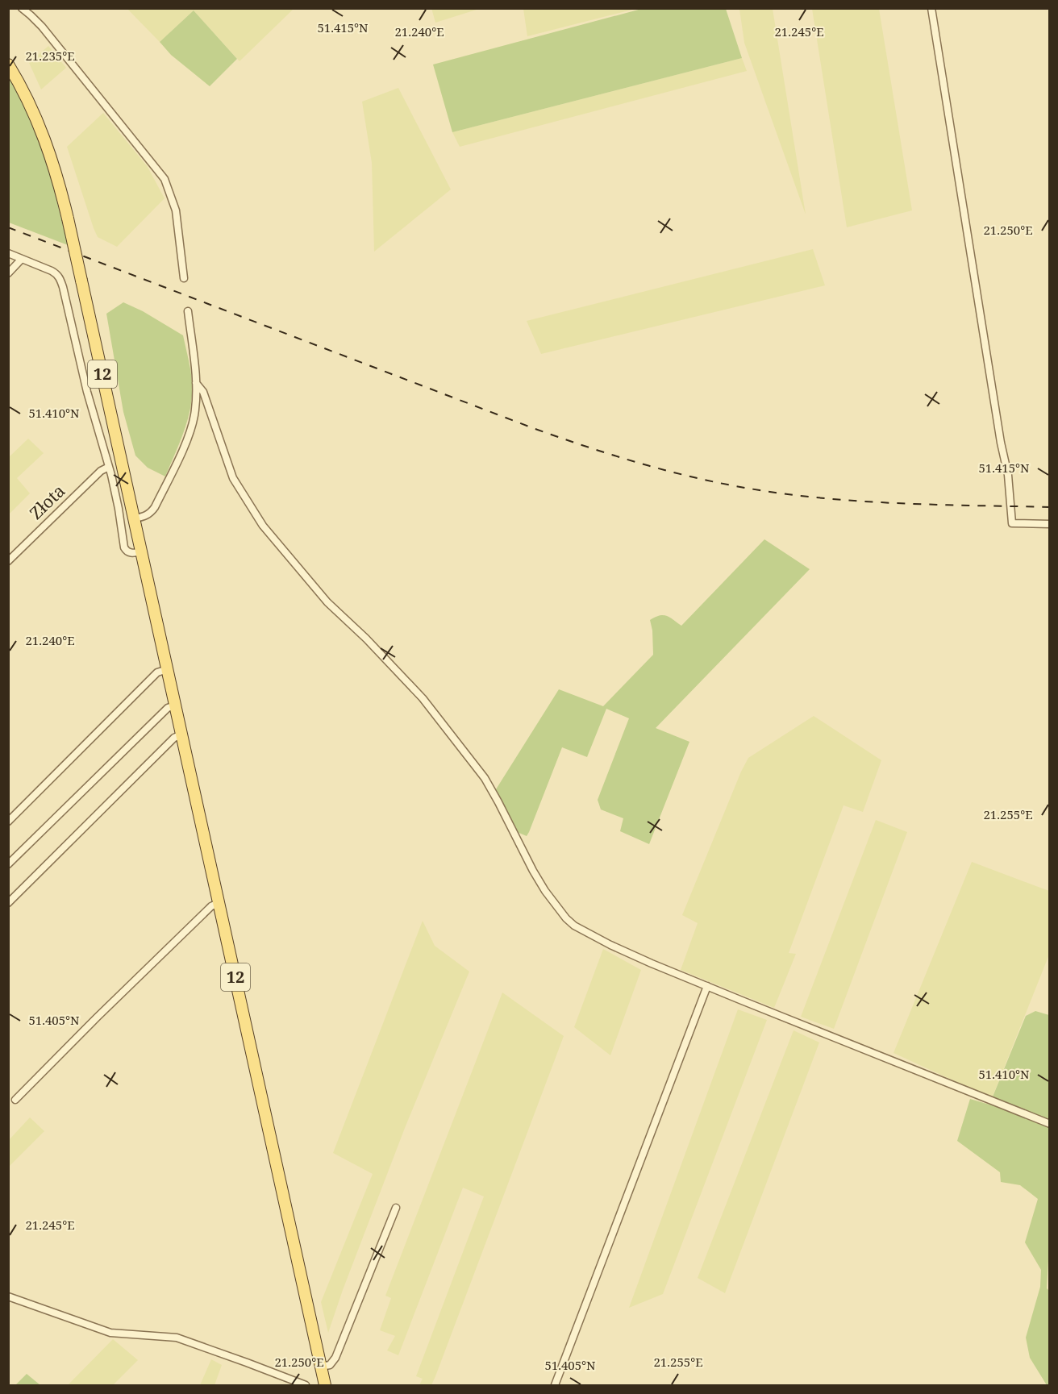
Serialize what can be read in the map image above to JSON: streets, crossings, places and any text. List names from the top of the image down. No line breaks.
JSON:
{"streets":{"main road":["12"],"street":["Złota"]},"coordinates":["51.415°N","21.240°E","21.245°E","21.235°E","21.250°E","51.410°N","21.255°E","51.405°N"]}
